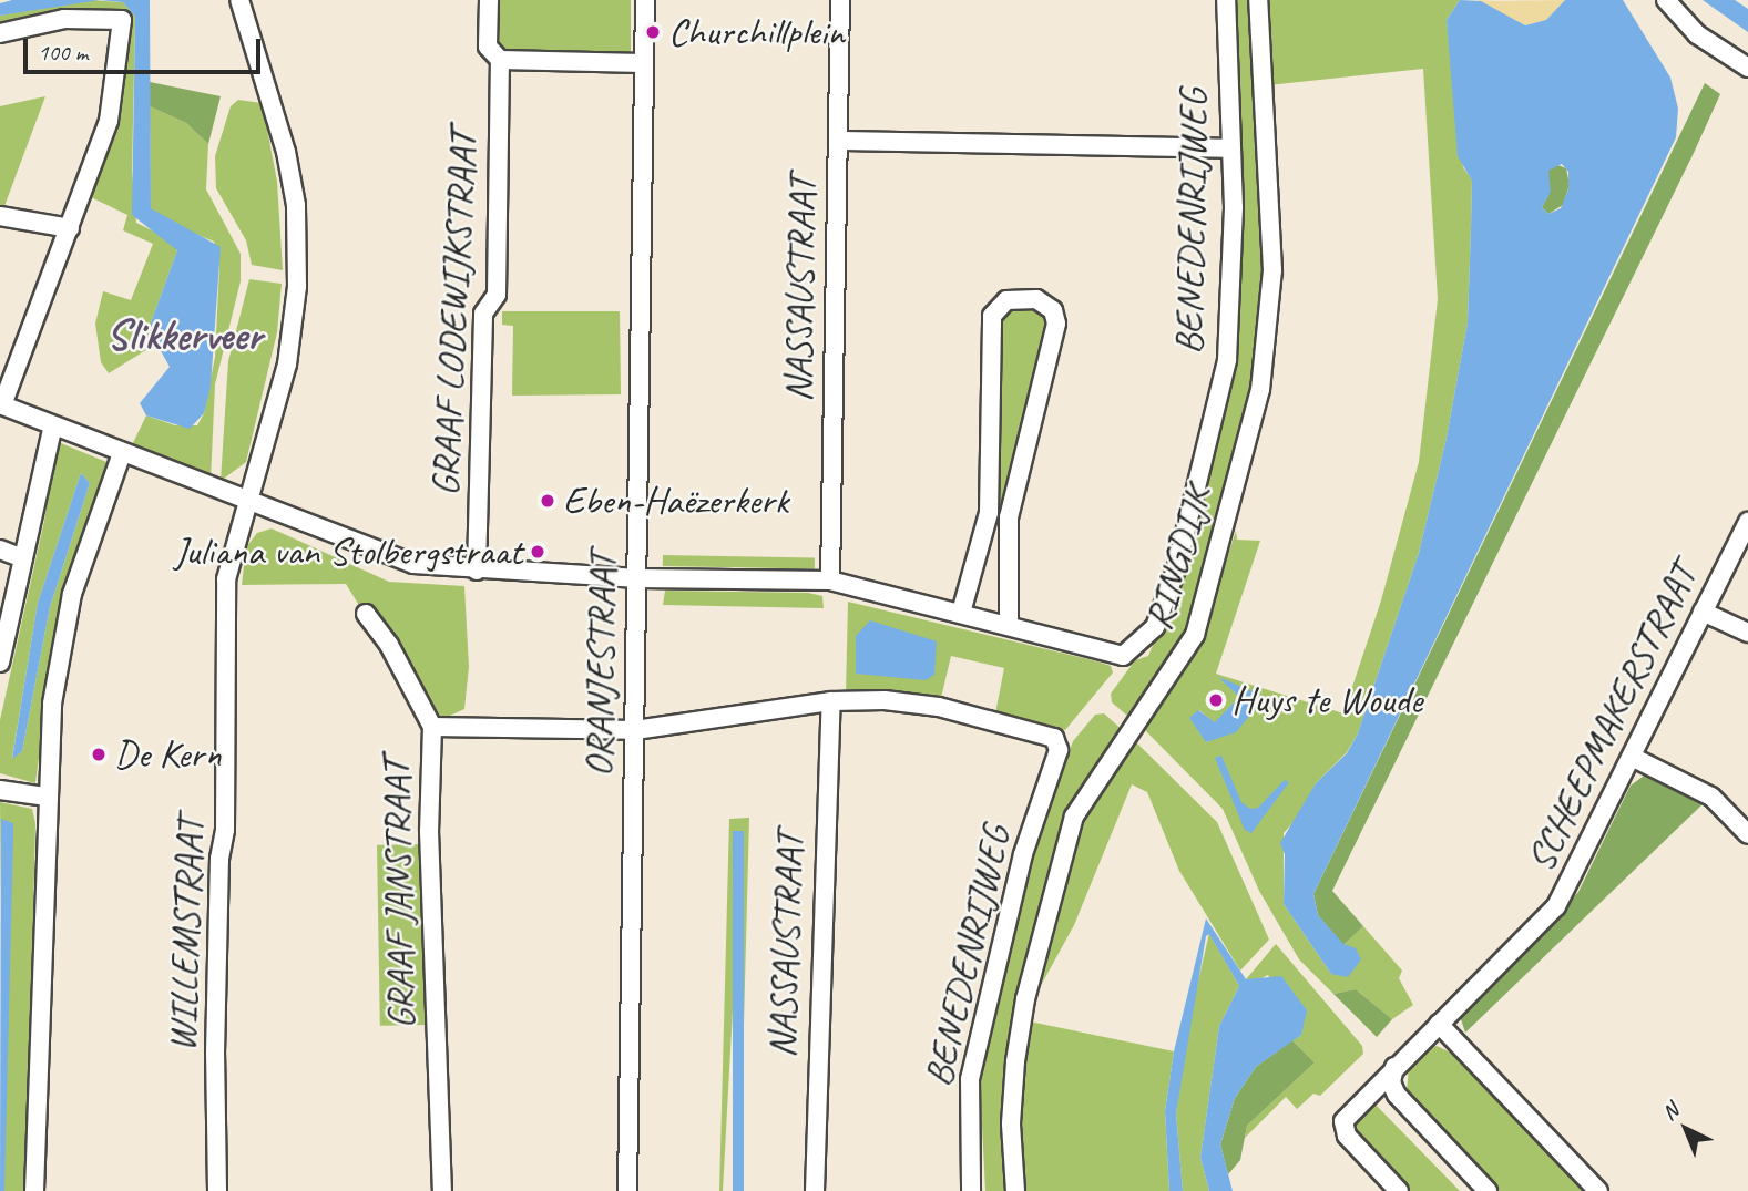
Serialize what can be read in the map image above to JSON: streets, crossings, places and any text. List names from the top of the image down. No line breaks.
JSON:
{"streets":{"street":["BENEDENRIJWEG","NASSAUSTRAAT","GRAAF LODEWIJKSTRAAT","RINGDIJK","ORANJESTRAAT","SCHEEPMAKERSTRAAT","GRAAF JANSTRAAT","WILLEMSTRAAT"]},"crossings":[["BENEDENRIJWEG","NASSAUSTRAAT"]],"districts":["Slikkerveer"],"places":["Churchillplein","Eben-Haëzerkerk","Juliana van Stolbergstraat","Huys te Woude","De Kern"],"scale_bar":"100 m","north":"top left"}
